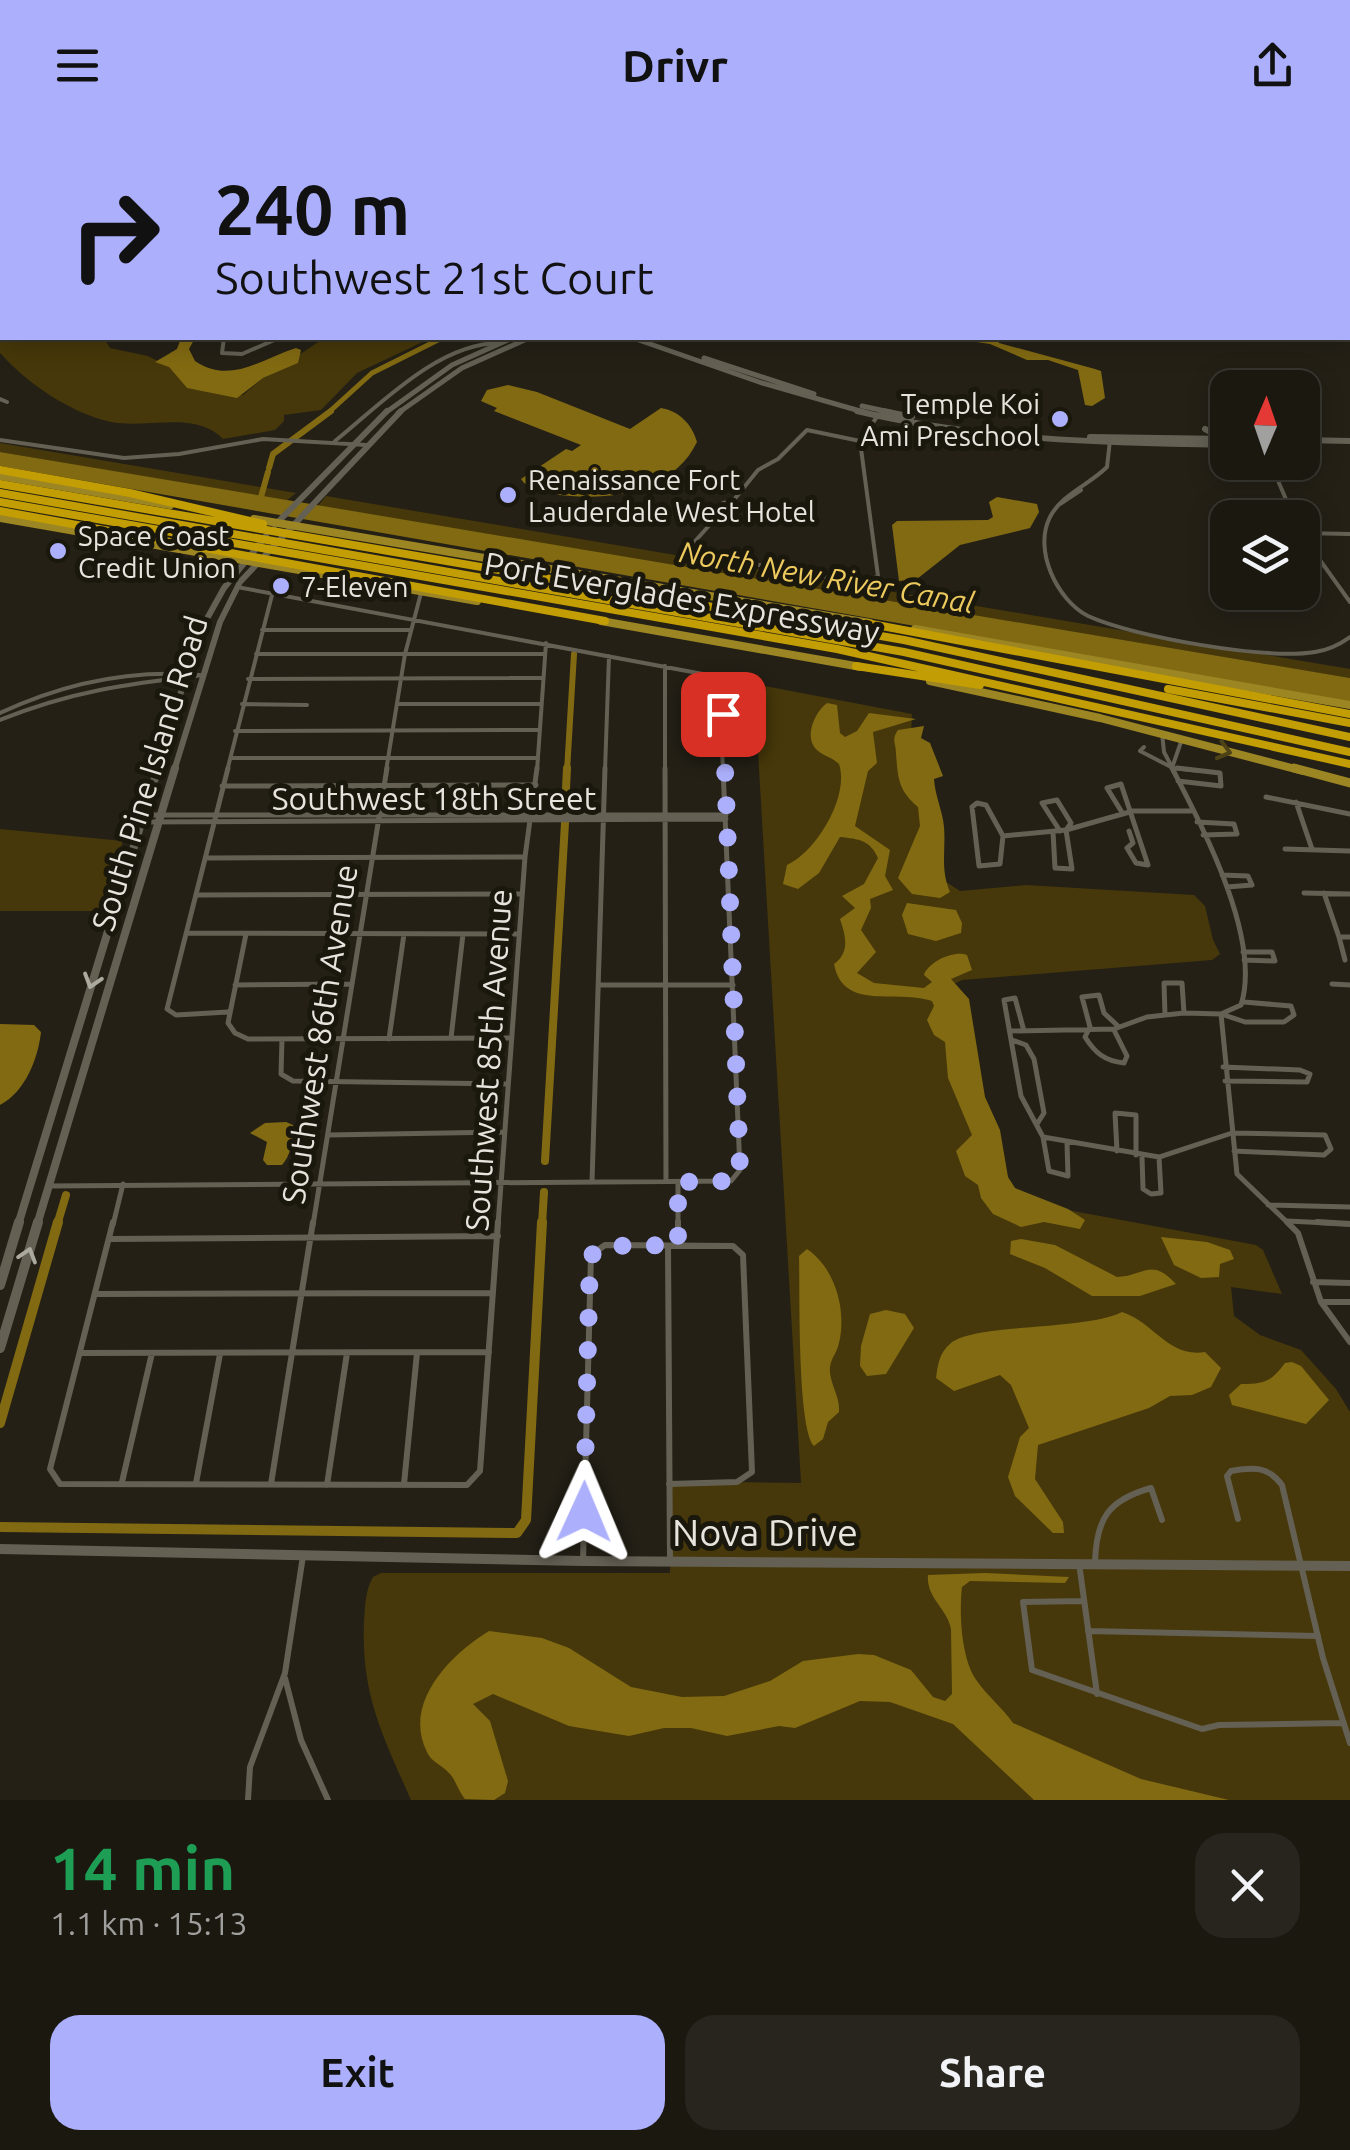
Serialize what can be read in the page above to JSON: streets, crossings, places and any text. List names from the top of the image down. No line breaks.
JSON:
{"streets":{"highway":["Port Everglades Expressway"],"main road":["South Pine Island Road","Nova Drive"],"street":["Southwest 18th Street","Southwest 86th Avenue","Southwest 85th Avenue"]},"crossings":[["South Pine Island Road","Southwest 18th Street"],["Southwest 18th Street","Southwest 86th Avenue"],["Southwest 18th Street","Southwest 85th Avenue"]],"water":["North New River Canal"],"places":["Temple Koi Ami Preschool","Renaissance Fort Lauderdale West Hotel","Space Coast Credit Union","7-Eleven"],"north":"top","page":{"header":"Drivr","turn":["240 m","Southwest 21st Court"],"heading":["14 min","1.1 km · 15:13"],"buttons":["Exit","Share"]}}
